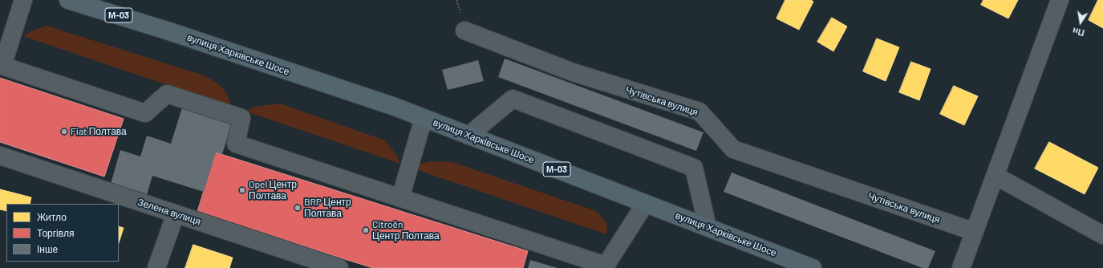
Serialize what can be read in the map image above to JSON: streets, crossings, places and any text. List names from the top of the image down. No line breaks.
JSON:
{"streets":{"highway":["М-03","вулиця Харківське Шосе"],"street":["Чутівська вулиця","Зелена вулиця"]},"places":["Fiat Полтава","Opel Центр Полтава","BRP Центр Полтава","Citroën Центр Полтава"],"legend":["Житло","Торгівля","Інше"],"north":"bottom"}
